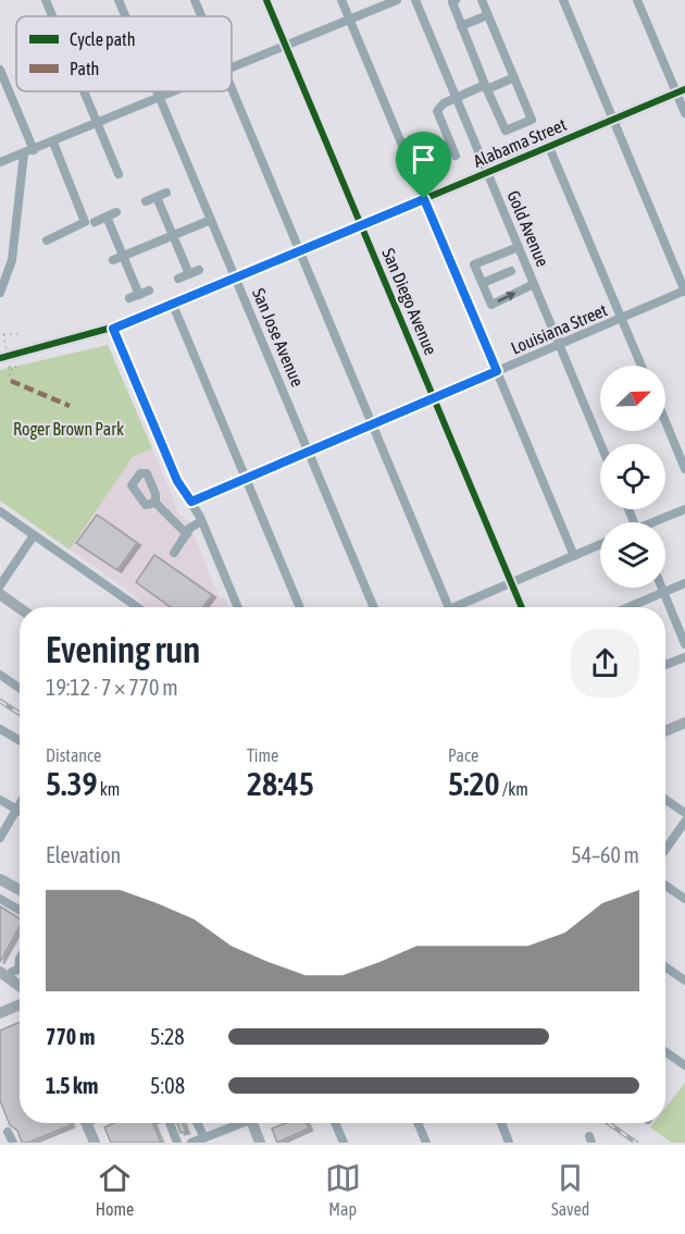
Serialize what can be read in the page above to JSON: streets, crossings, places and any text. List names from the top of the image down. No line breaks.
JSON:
{"streets":{"main road":["Alabama Street"],"street":["Gold Avenue","San Diego Avenue","Louisiana Street","San Jose Avenue"]},"crossings":[["Alabama Street","Gold Avenue"],["Alabama Street","San Diego Avenue"],["Alabama Street","San Jose Avenue"],["Gold Avenue","Louisiana Street"],["San Diego Avenue","Louisiana Street"],["Louisiana Street","San Jose Avenue"]],"parks":["Roger Brown Park"],"legend":["Cycle path","Path"],"north":"top right","page":{"heading":["Evening run","19:12 · 7 × 770 m"],"stats":[["Distance","5.39 km"],["Time","28:45"],["Pace","5:20 /km"]],"chart":["Elevation","54–60 m"],"list":[{"name":"770 m","note":"5:28"},{"name":"1.5 km","note":"5:08"}],"tabs":["Home","Map","Saved"]}}
